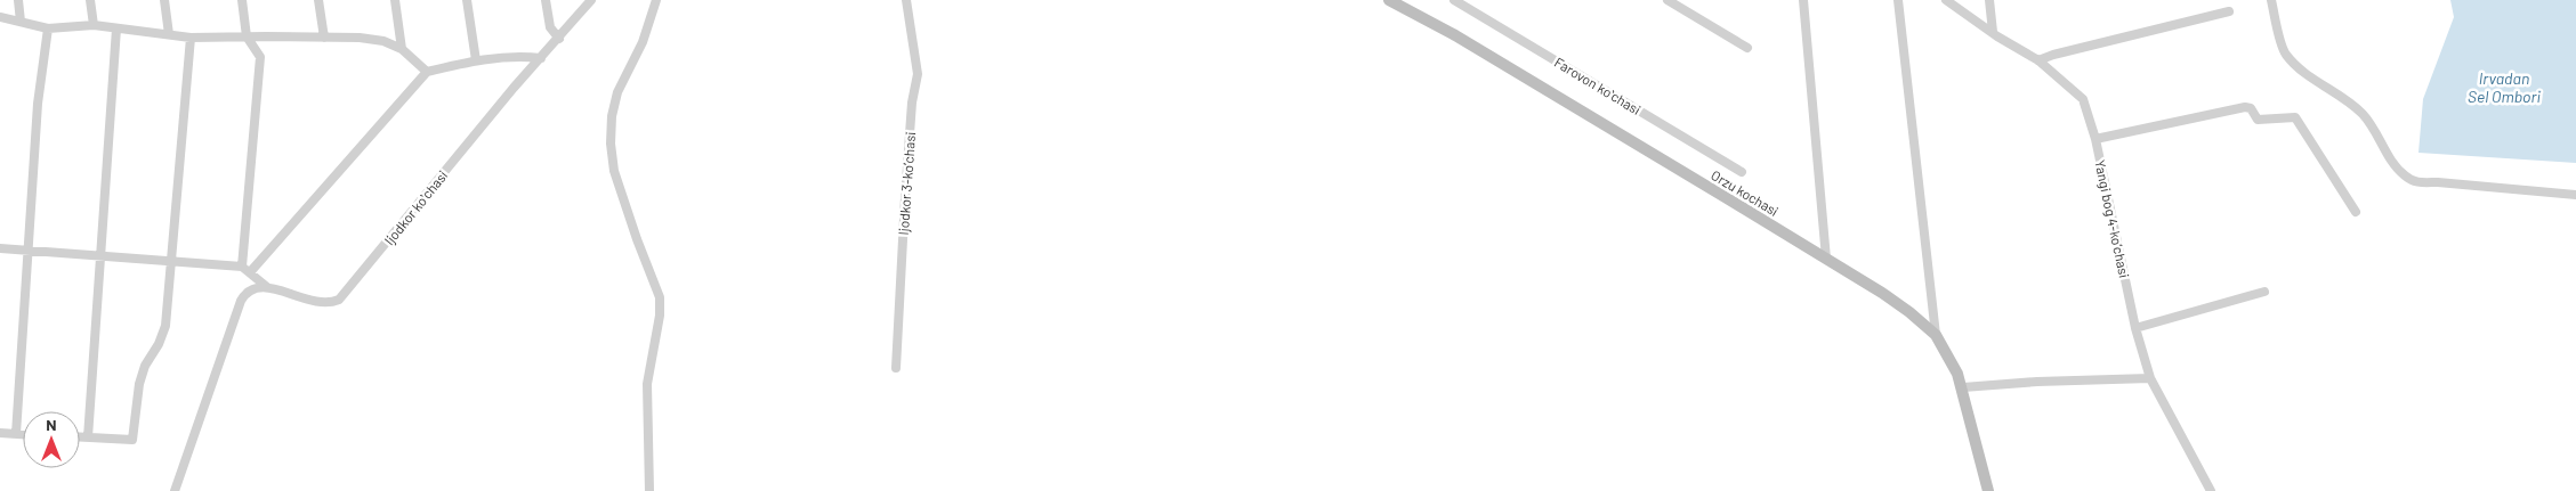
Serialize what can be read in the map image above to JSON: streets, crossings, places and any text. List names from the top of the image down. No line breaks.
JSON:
{"streets":{"main road":["Orzu kochasi"],"street":["Farovon koʻchasi","Ijodkor 3-koʼchasi","Ijodkor koʻchasi","Yangi bog 4-koʼchasi"]},"water":["Irvadan Sel Ombori"],"north":"top"}
